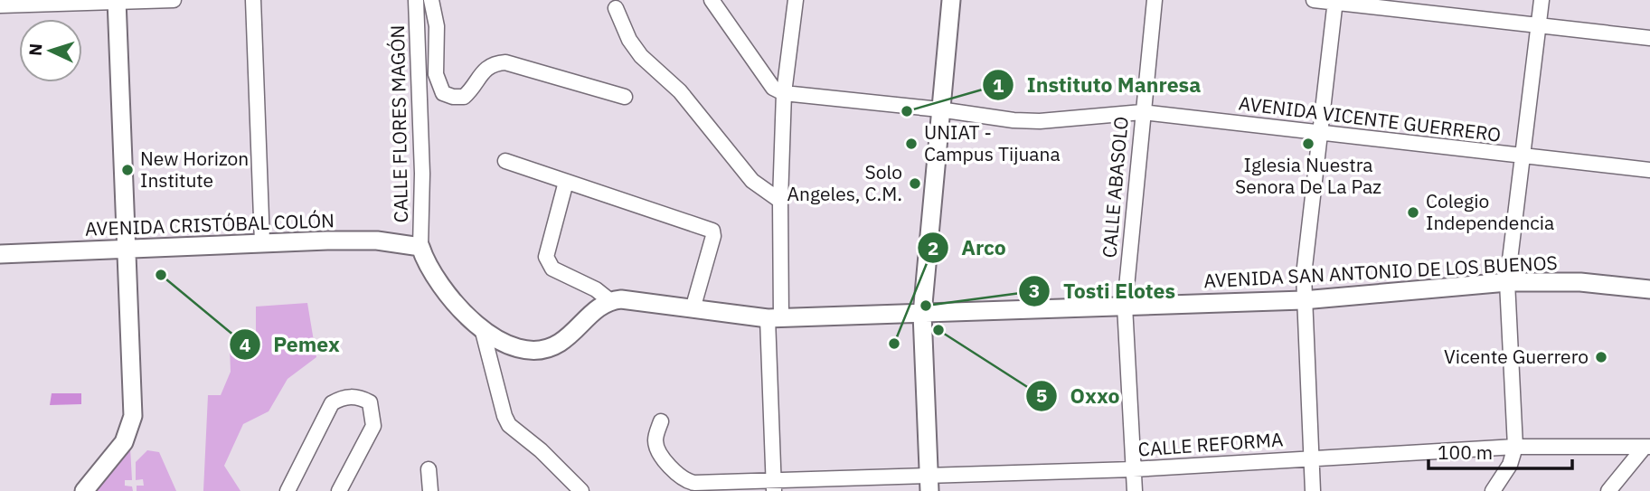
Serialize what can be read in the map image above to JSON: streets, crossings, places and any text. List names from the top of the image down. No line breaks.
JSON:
{"streets":{"main road":["AVENIDA CRISTÓBAL COLÓN","AVENIDA SAN ANTONIO DE LOS BUENOS"],"street":["AVENIDA VICENTE GUERRERO","CALLE FLORES MAGÓN","CALLE ABASOLO","CALLE REFORMA"]},"crossings":[["AVENIDA VICENTE GUERRERO","CALLE ABASOLO"],["CALLE FLORES MAGÓN","AVENIDA CRISTÓBAL COLÓN"],["CALLE ABASOLO","AVENIDA SAN ANTONIO DE LOS BUENOS"],["CALLE ABASOLO","CALLE REFORMA"]],"places":["Instituto Manresa","UNIAT - Campus Tijuana","Iglesia Nuestra Senora De La Paz","New Horizon Institute","Solo Angeles, C.M.","Colegio Independencia","Pemex","Tosti Elotes","Oxxo","Arco","Vicente Guerrero"],"scale_bar":"100 m","north":"left"}
